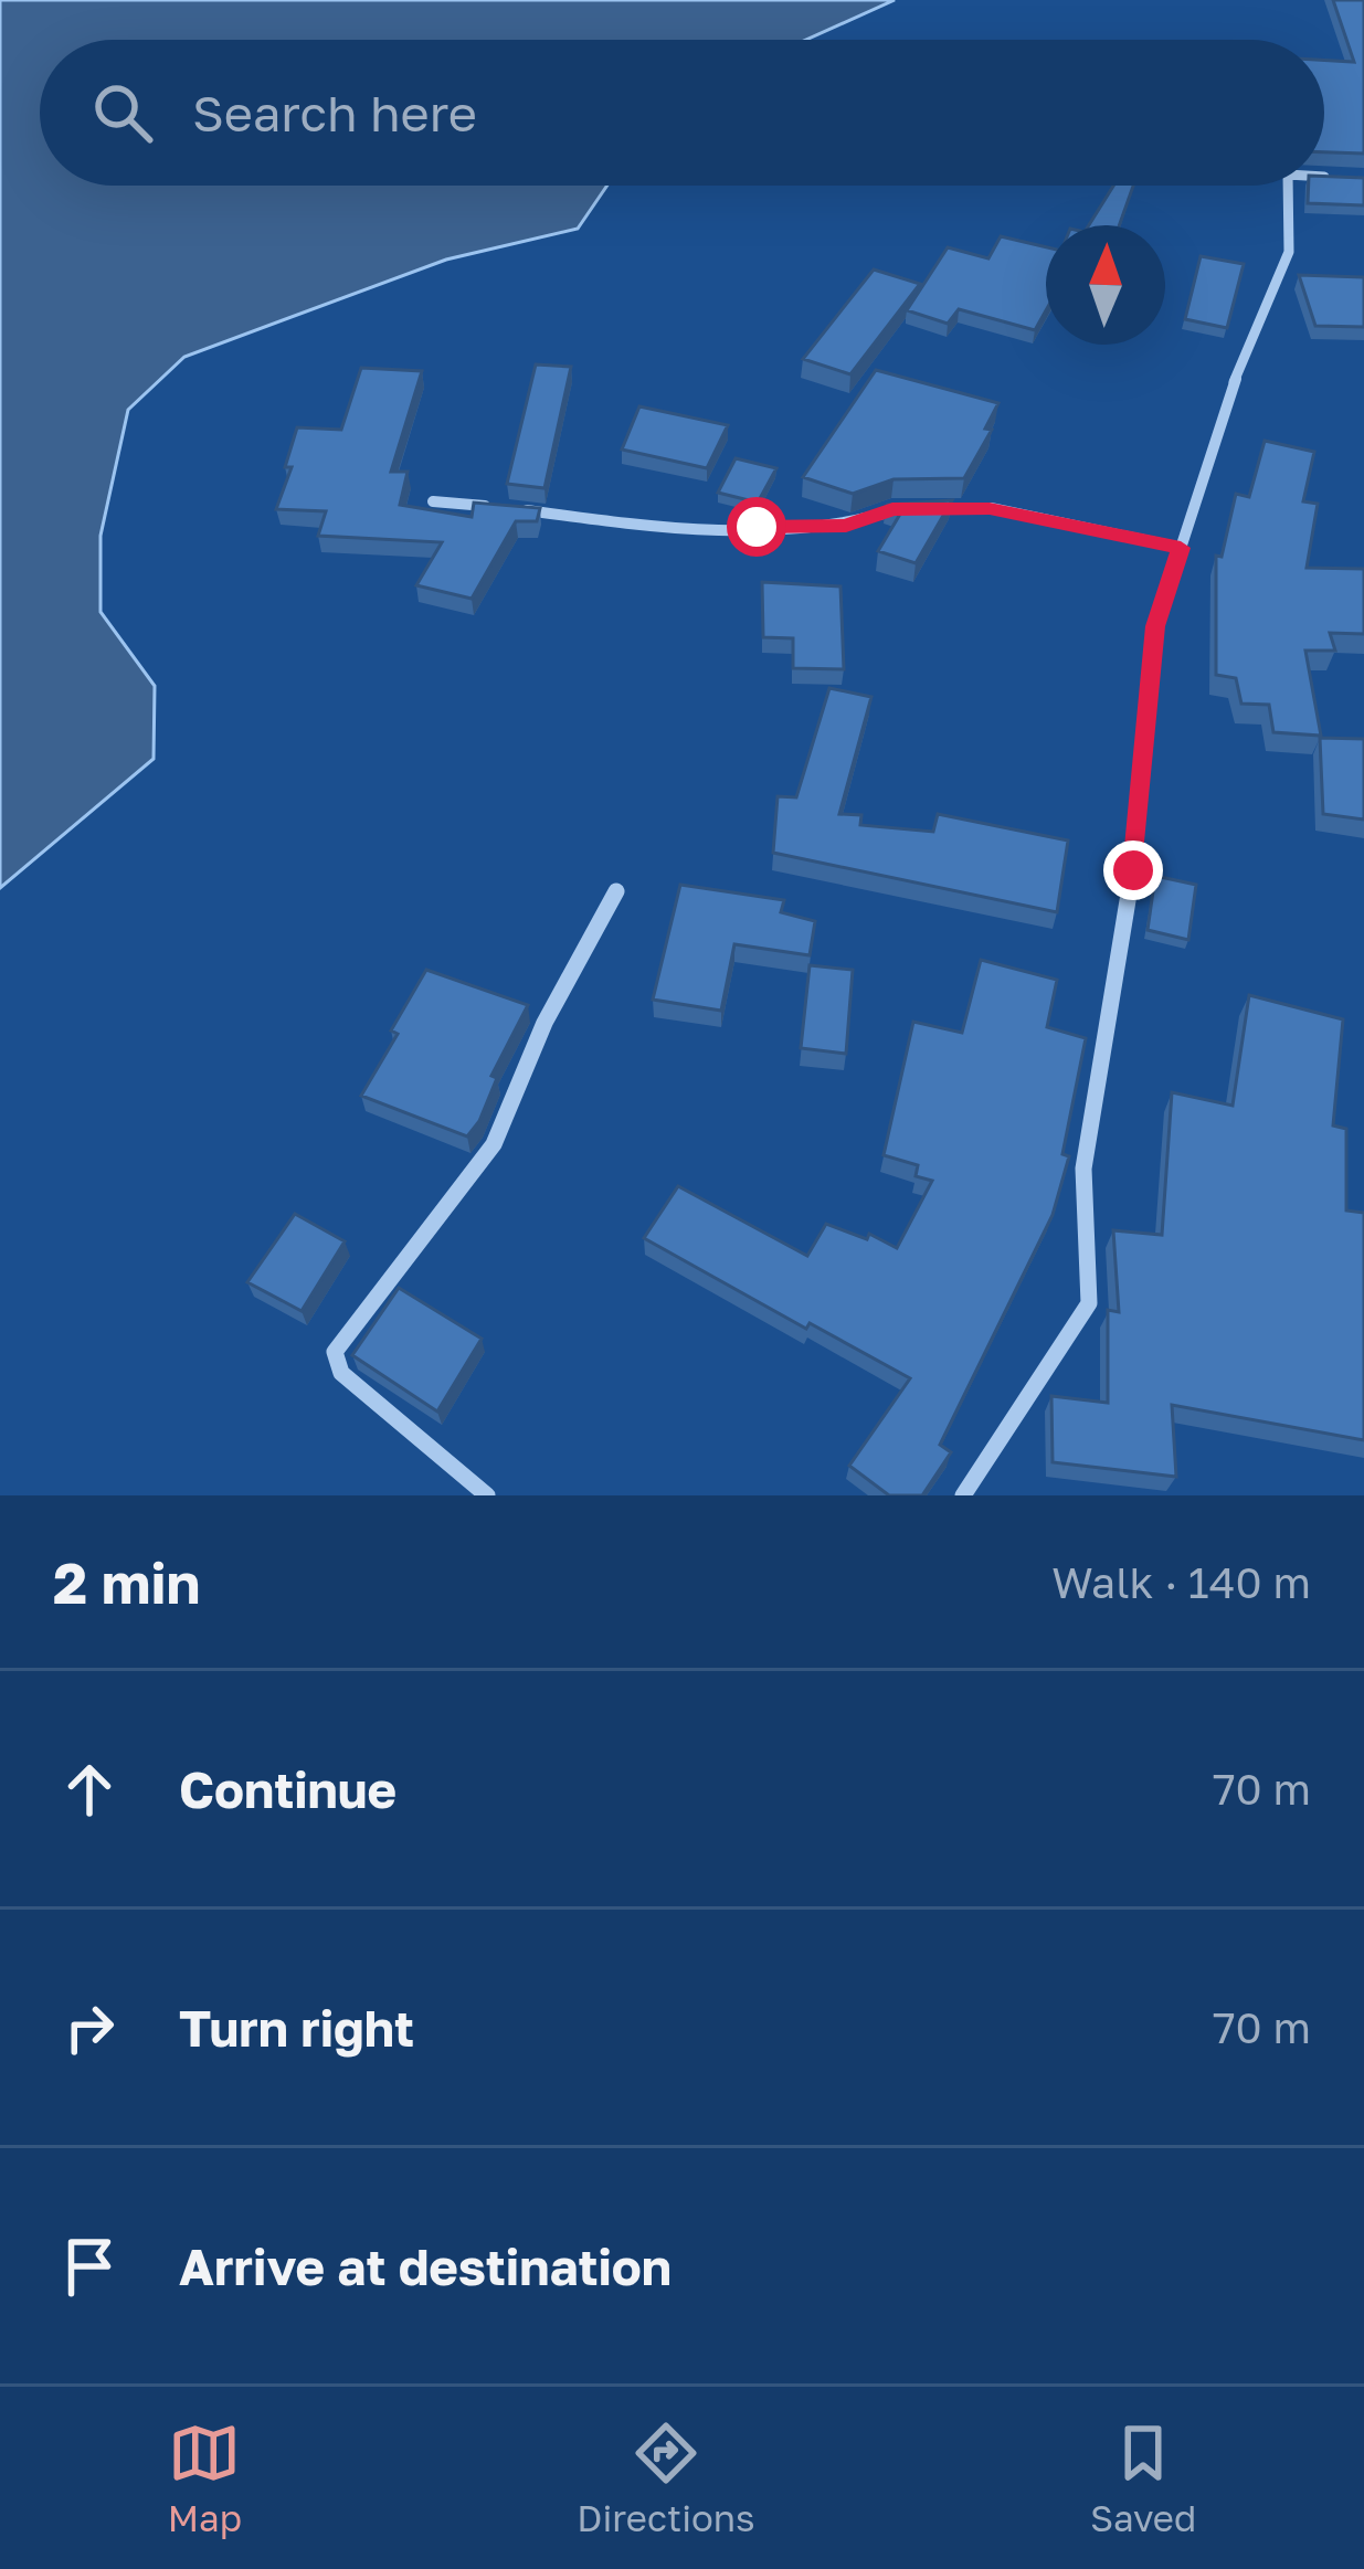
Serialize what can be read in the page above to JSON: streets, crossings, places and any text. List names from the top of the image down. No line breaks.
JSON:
{"north":"top","page":{"search":"Search here","heading":["2 min","Walk · 140 m"],"list":[["Continue","70 m"],["Turn right","70 m"],"Arrive at destination"],"nav":["Map","Directions","Saved"]}}
